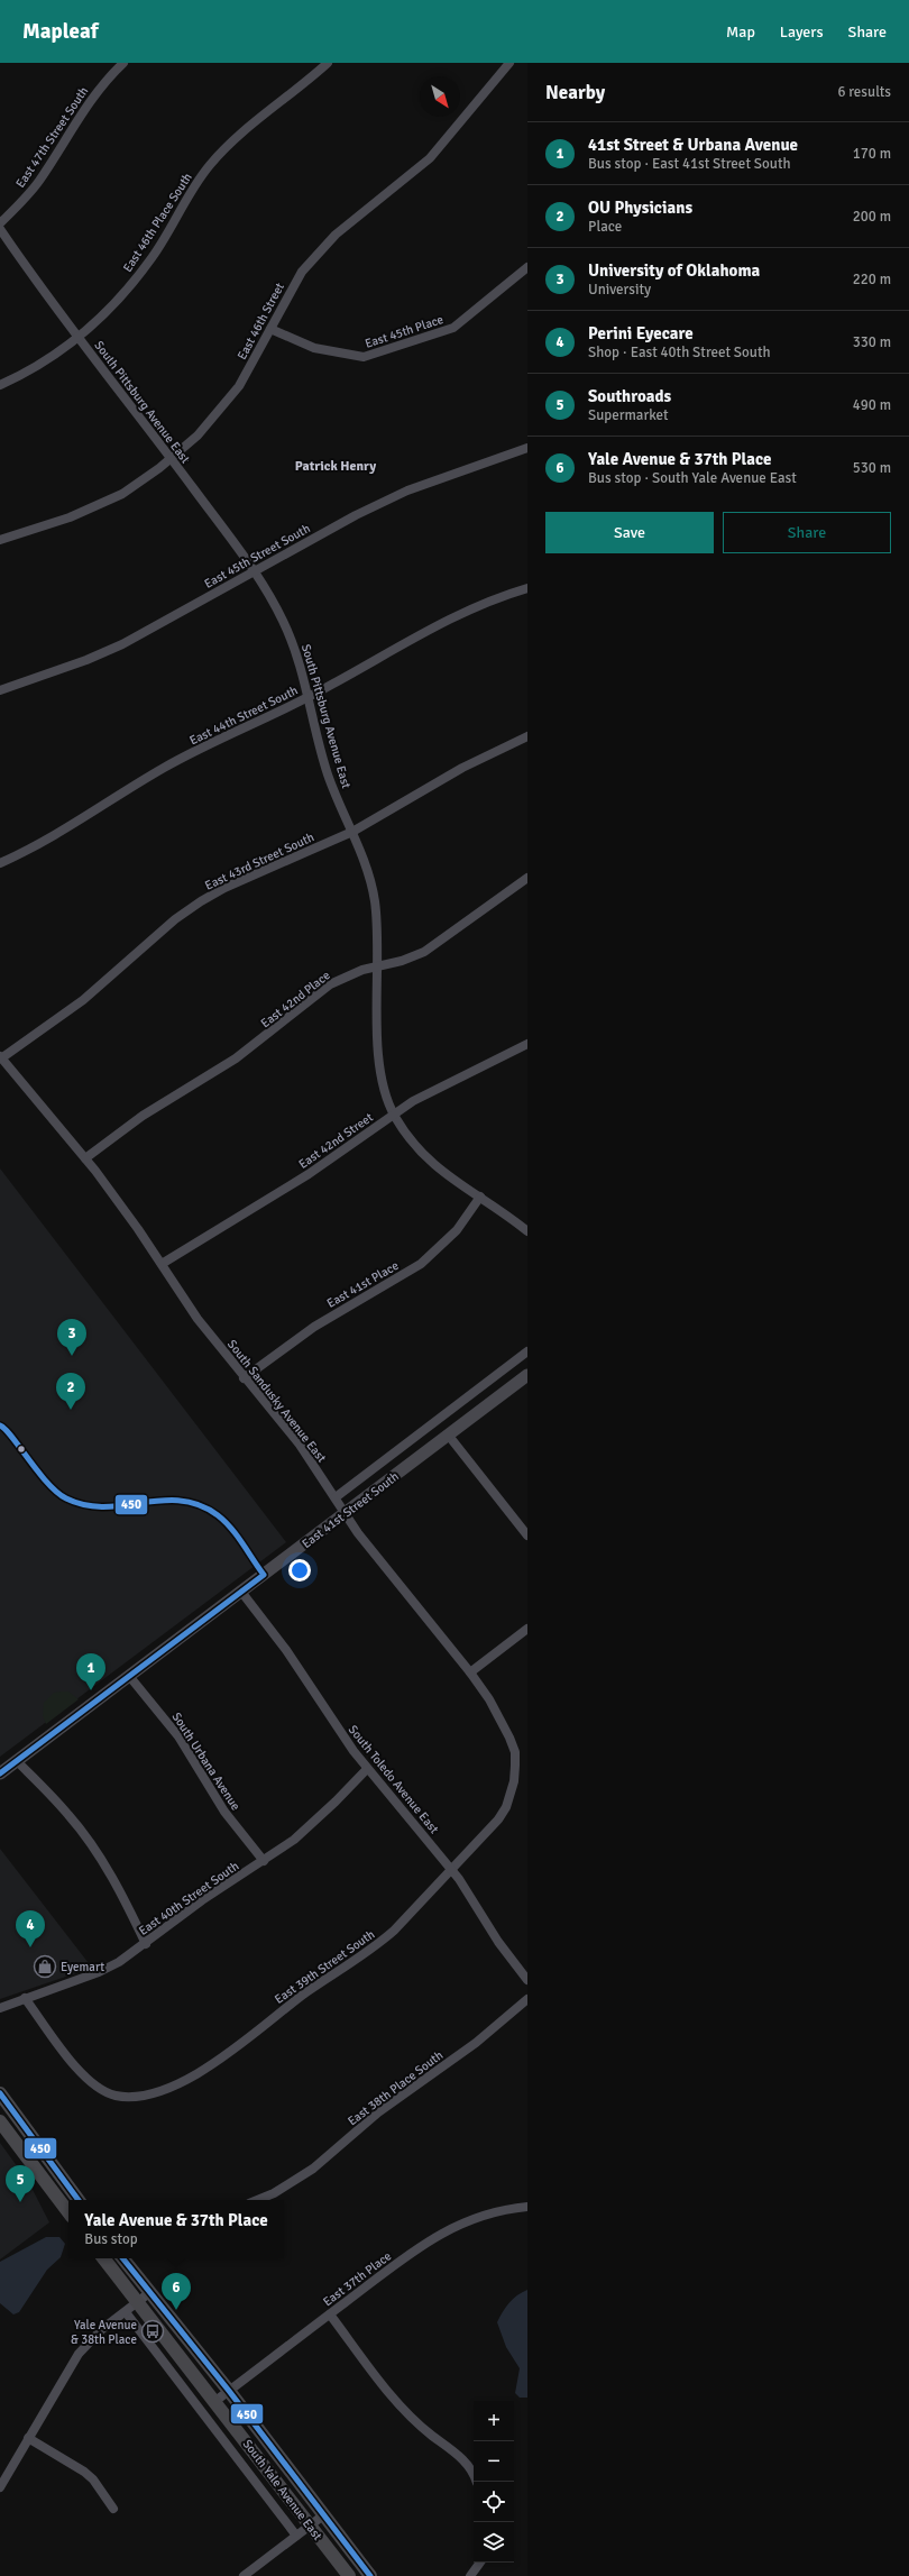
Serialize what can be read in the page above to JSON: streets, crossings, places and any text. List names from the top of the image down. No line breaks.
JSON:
{"streets":{"main road":["East 41st Street South","South Yale Avenue East"],"street":["East 47th Street South","East 46th Place South","East 46th Street","East 45th Place","South Pittsburg Avenue East","East 45th Street South","East 44th Street South","East 43rd Street South","East 42nd Place","East 42nd Street","East 41st Place","South Sandusky Avenue East","South Urbana Avenue","South Toledo Avenue East","East 40th Street South","East 39th Street South","East 38th Place South","East 37th Place"]},"crossings":[["East 46th Place South","South Pittsburg Avenue East"],["East 46th Street","East 45th Place"],["East 46th Street","South Pittsburg Avenue East"],["South Pittsburg Avenue East","East 45th Street South"],["South Pittsburg Avenue East","East 44th Street South"],["South Pittsburg Avenue East","East 43rd Street South"],["South Pittsburg Avenue East","East 42nd Place"],["South Pittsburg Avenue East","East 42nd Street"],["South Pittsburg Avenue East","East 41st Place"],["East 43rd Street South","South Sandusky Avenue East"],["East 42nd Place","South Sandusky Avenue East"],["East 42nd Street","South Sandusky Avenue East"],["East 41st Place","South Sandusky Avenue East"],["South Sandusky Avenue East","East 41st Street South"],["South Sandusky Avenue East","East 39th Street South"],["East 41st Street South","South Urbana Avenue"],["East 41st Street South","South Toledo Avenue East"],["South Urbana Avenue","East 40th Street South"],["South Toledo Avenue East","East 40th Street South"],["South Toledo Avenue East","East 39th Street South"],["East 40th Street South","East 39th Street South"],["East 37th Place","South Yale Avenue East"]],"districts":["Patrick Henry"],"places":{"shop":["Eyemart"],"bus stop":["Yale Avenue & 38th Place"]},"lines":["transit line 450"],"north":"bottom right","page":{"header":"Mapleaf","nav":["Map","Layers","Share"],"heading":["Nearby","6 results"],"list":[{"mark":"1","name":"41st Street & Urbana Avenue","note":"Bus stop · East 41st Street South","value":"170 m"},{"mark":"2","name":"OU Physicians","note":"Place","value":"200 m"},{"mark":"3","name":"University of Oklahoma","note":"University","value":"220 m"},{"mark":"4","name":"Perini Eyecare","note":"Shop · East 40th Street South","value":"330 m"},{"mark":"5","name":"Southroads","note":"Supermarket","value":"490 m"},{"mark":"6","name":"Yale Avenue & 37th Place","note":"Bus stop · South Yale Avenue East","value":"530 m"}],"buttons":["Save","Share"],"pins":["3","2","1","4","5","6"],"popup":["Yale Avenue & 37th Place","Bus stop"],"map_buttons":["+","−"]}}
